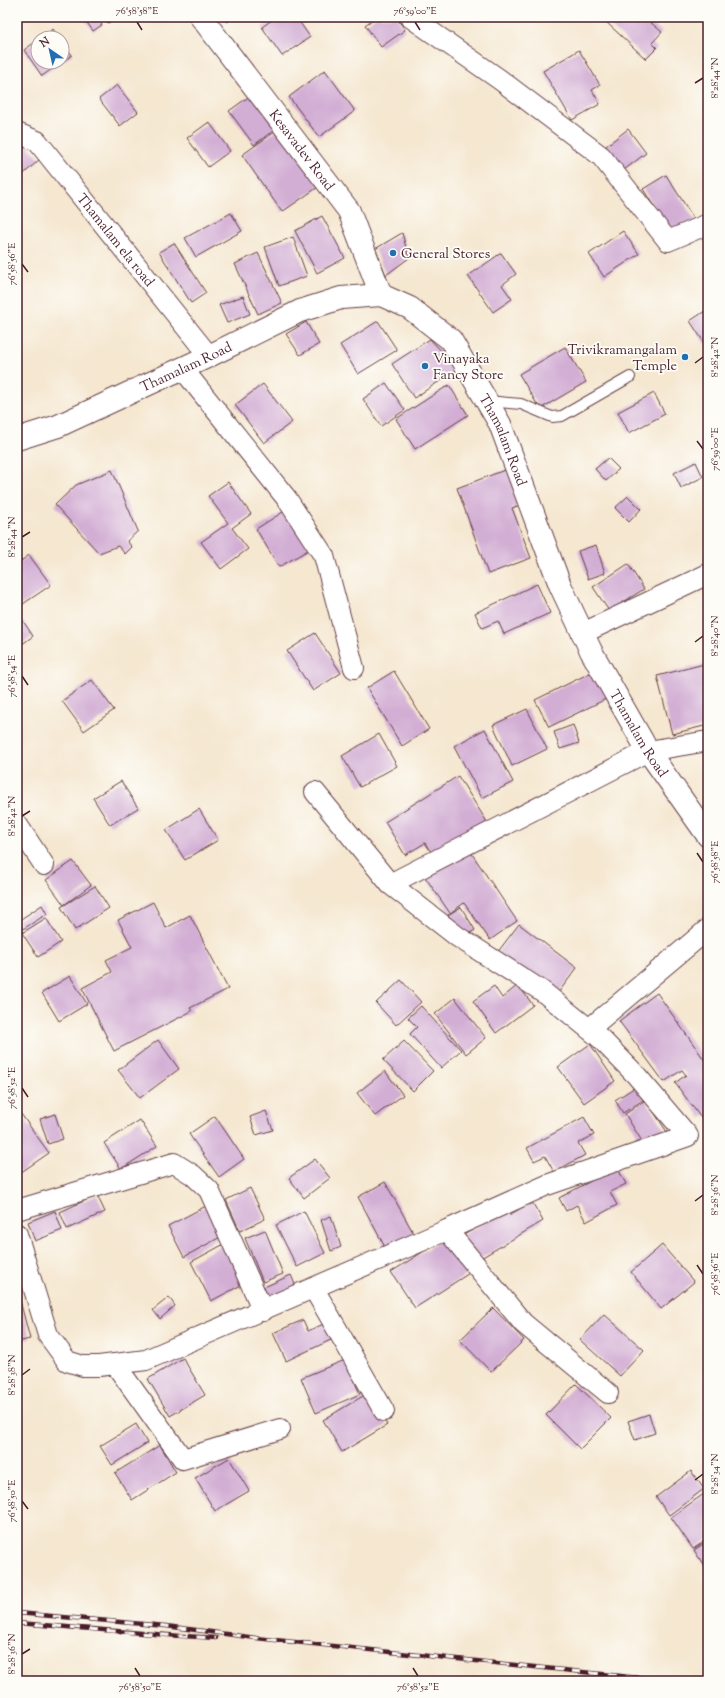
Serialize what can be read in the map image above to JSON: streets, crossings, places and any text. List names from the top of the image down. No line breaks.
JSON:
{"streets":{"street":["Kesavadev Road","Thamalam ela road","Thamalam Road"]},"crossings":[["Kesavadev Road","Thamalam Road"],["Thamalam ela road","Thamalam Road"]],"places":["General Stores","Trivikramangalam Temple","Vinayaka Fancy Store"],"north":"top left","coordinates":["76°58'58\"E","76°59'00\"E","8°28'44\"N","76°58'56\"E","8°28'42\"N","8°28'40\"N","76°58'54\"E","76°58'52\"E","8°28'36\"N","8°28'38\"N","8°28'34\"N","76°58'50\"E"]}
